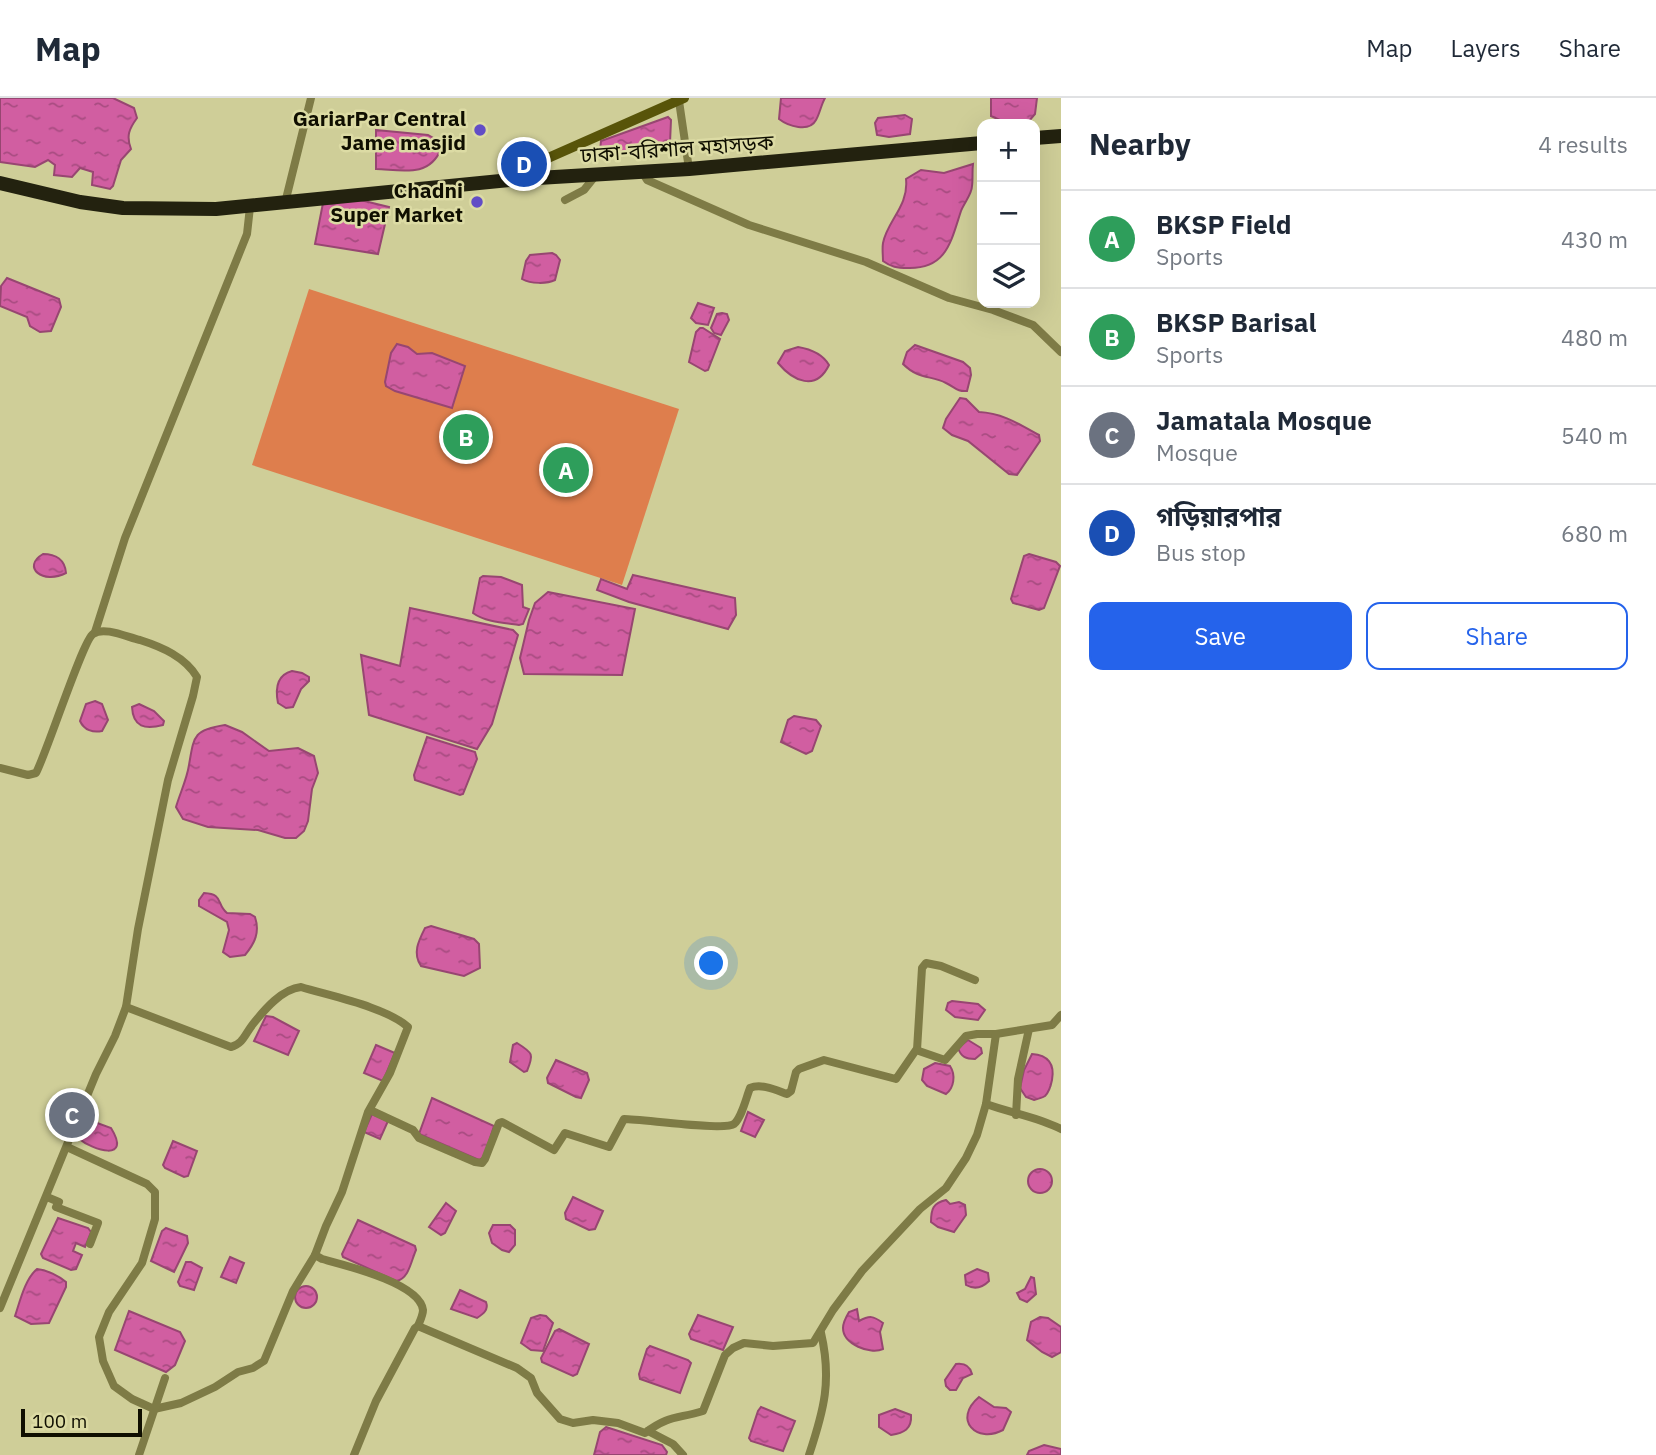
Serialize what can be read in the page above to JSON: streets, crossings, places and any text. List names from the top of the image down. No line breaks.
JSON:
{"streets":{"highway":["ঢাকা-বরিশাল মহাসড়ক"]},"places":["GariarPar Central Jame masjid","Chadni Super Market"],"scale_bar":"100 m","page":{"header":"Map","nav":["Map","Layers","Share"],"heading":["Nearby","4 results"],"map_buttons":["+","−"],"pins":["D","B","A","C"],"list":[{"mark":"A","name":"BKSP Field","note":"Sports","value":"430 m"},{"mark":"B","name":"BKSP Barisal","note":"Sports","value":"480 m"},{"mark":"C","name":"Jamatala Mosque","note":"Mosque","value":"540 m"},{"mark":"D","name":"গড়িয়ারপার","note":"Bus stop","value":"680 m"}],"buttons":["Save","Share"],"scale":"100 m"}}
